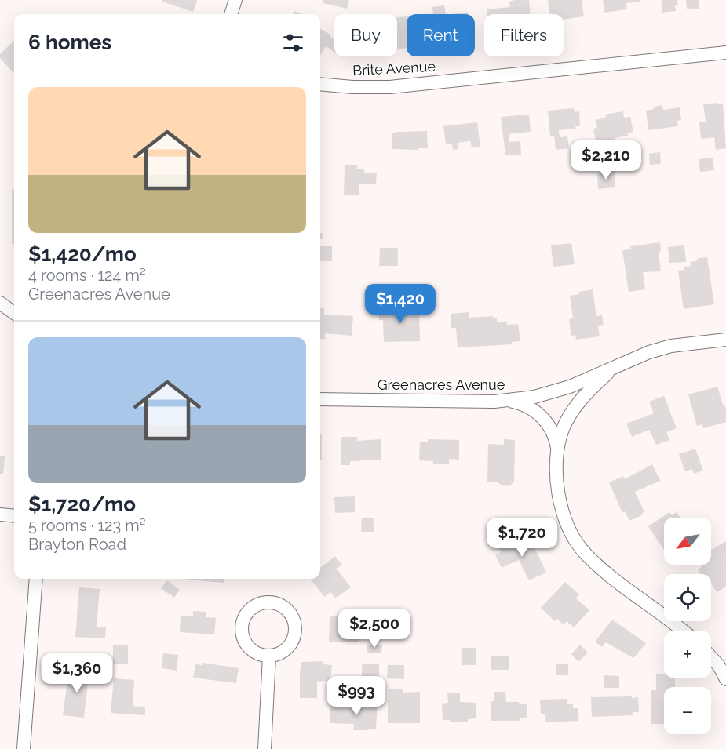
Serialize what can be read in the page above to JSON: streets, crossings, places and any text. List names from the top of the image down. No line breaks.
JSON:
{"streets":{"street":["Brite Avenue","Greenacres Avenue"]},"north":"bottom left","page":{"chip":["Buy","Rent","Filters"],"heading":"6 homes","list":[{"name":"$1,420/mo","note":"4 rooms · 124 m² · Greenacres Avenue"},{"name":"$1,720/mo","note":"5 rooms · 123 m² · Brayton Road"}],"price":["$2,210","$1,420","$1,720","$2,500","$1,360","$993"],"map_buttons":["+","−"]}}
